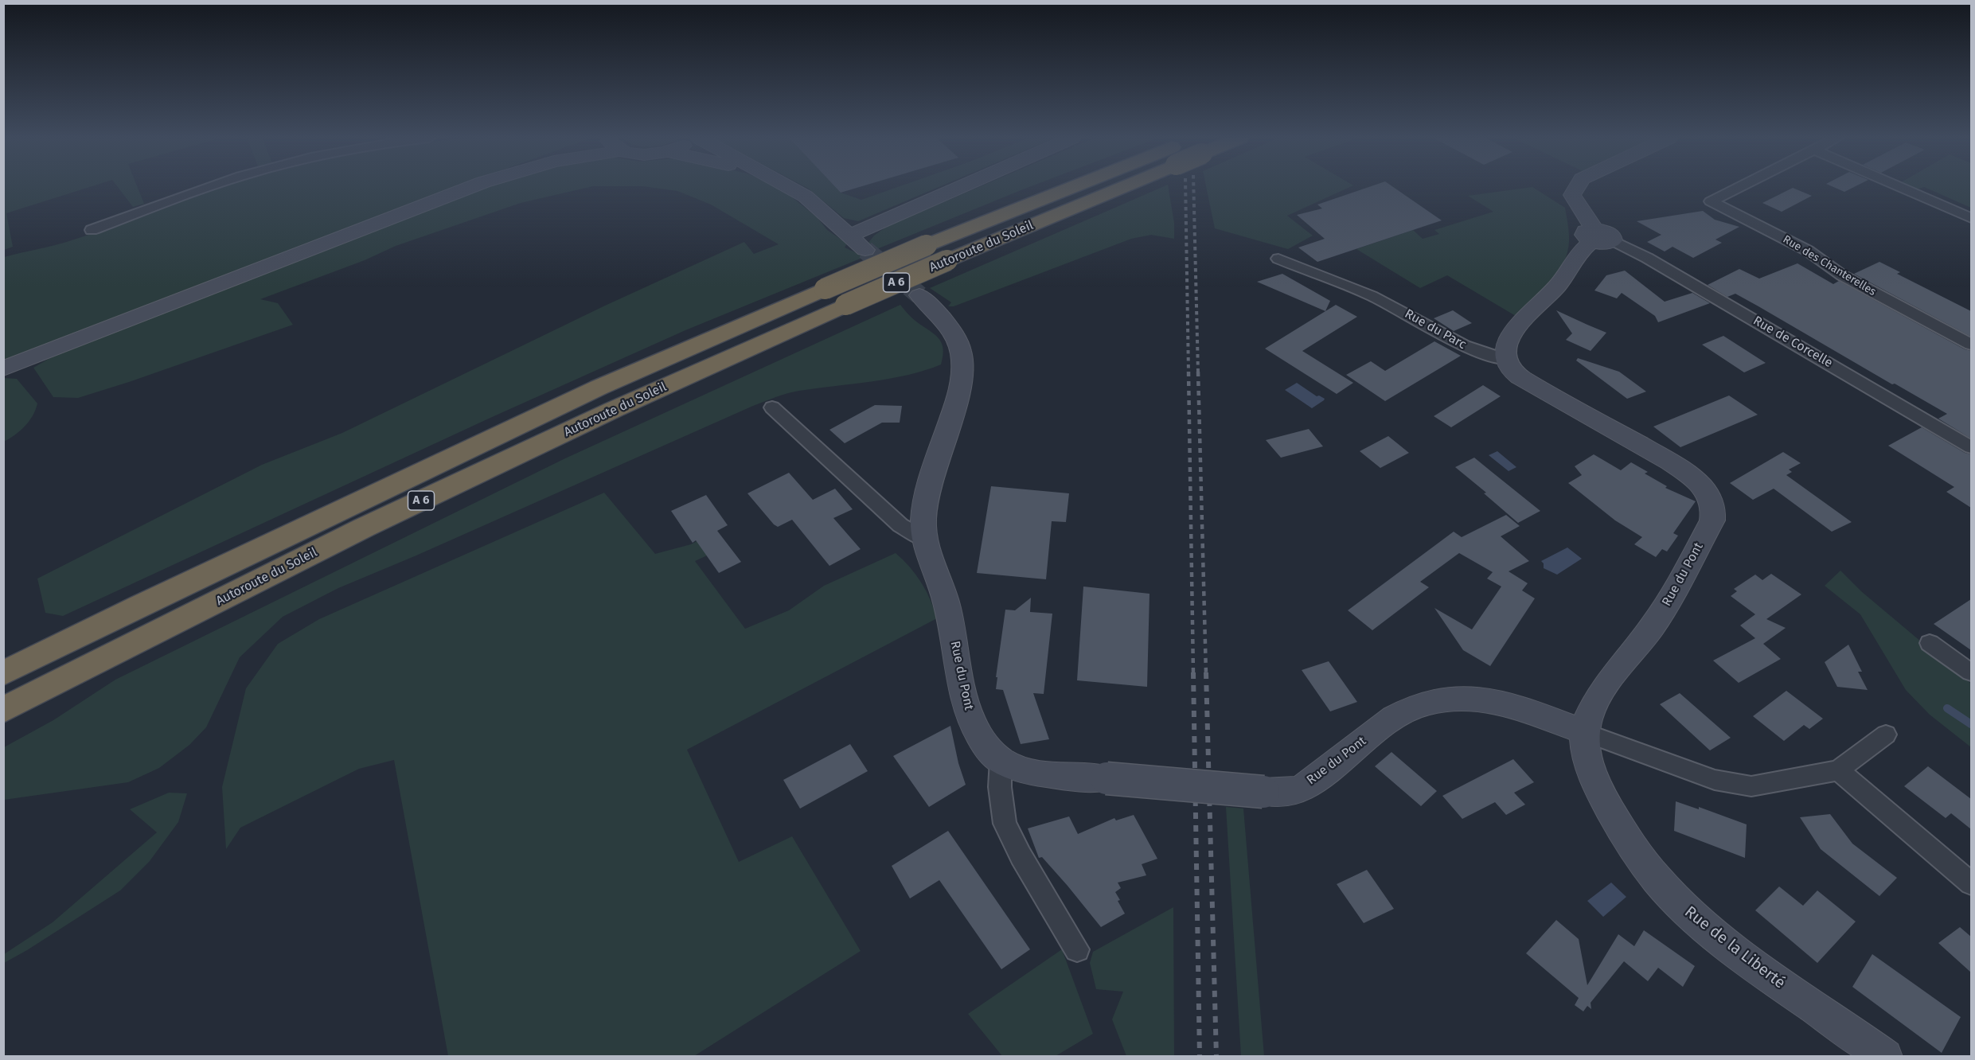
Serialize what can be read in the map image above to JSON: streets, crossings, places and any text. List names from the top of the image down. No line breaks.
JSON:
{"streets":{"highway":["Autoroute du Soleil","A 6"],"street":["Rue des Chanterelles","Rue du Parc","Rue de Corcelle","Rue du Pont","Rue de la Liberté"]},"crossings":[["Rue du Parc","Rue du Pont"],["Rue du Pont","Rue de la Liberté"]]}
